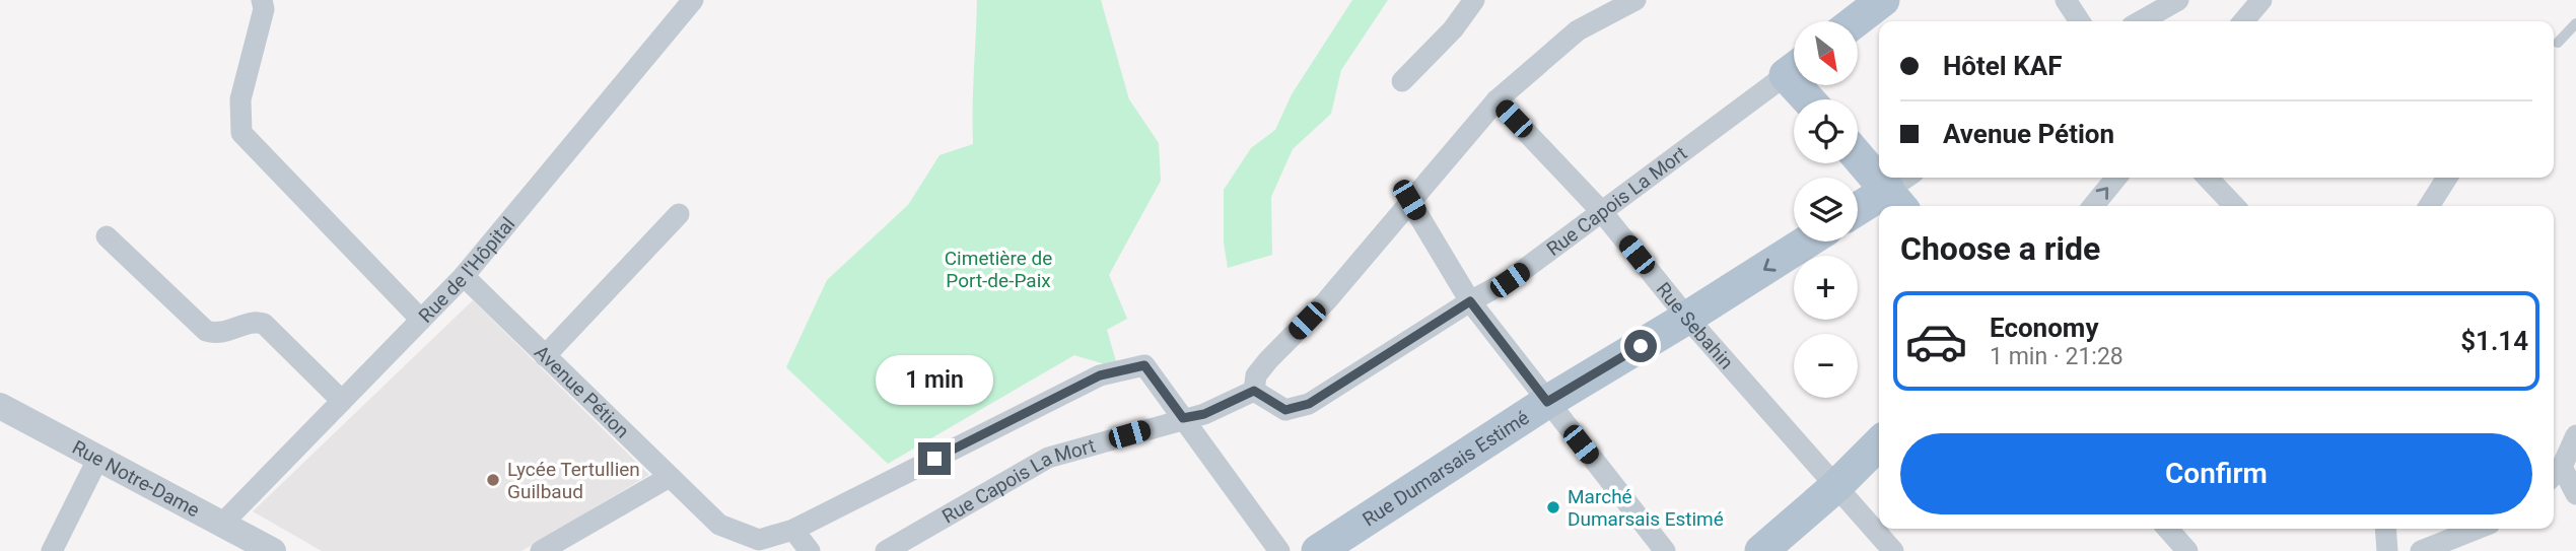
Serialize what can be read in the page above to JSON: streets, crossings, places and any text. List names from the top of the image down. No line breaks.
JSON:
{"streets":{"main road":["Rue Dumarsais Estimé"],"street":["Rue Capois La Mort","Rue de l'Hôpital","Rue Sebahin","Avenue Pétion","Rue Notre-Dame"]},"crossings":[["Rue Capois La Mort","Rue Sebahin"],["Rue Capois La Mort","Avenue Pétion"],["Rue de l'Hôpital","Avenue Pétion"],["Rue de l'Hôpital","Rue Notre-Dame"],["Rue Sebahin","Rue Dumarsais Estimé"]],"parks":["Cimetière de Port-de-Paix"],"places":["Lycée Tertullien Guilbaud","Marché Dumarsais Estimé"],"north":"bottom right","page":{"map_buttons":["+","−"],"banner":["Hôtel KAF","Avenue Pétion"],"heading":"Choose a ride","list":[{"name":"Economy","note":"1 min · 21:28","value":"$1.14"}],"bubble":"1 min","buttons":"Confirm"}}
